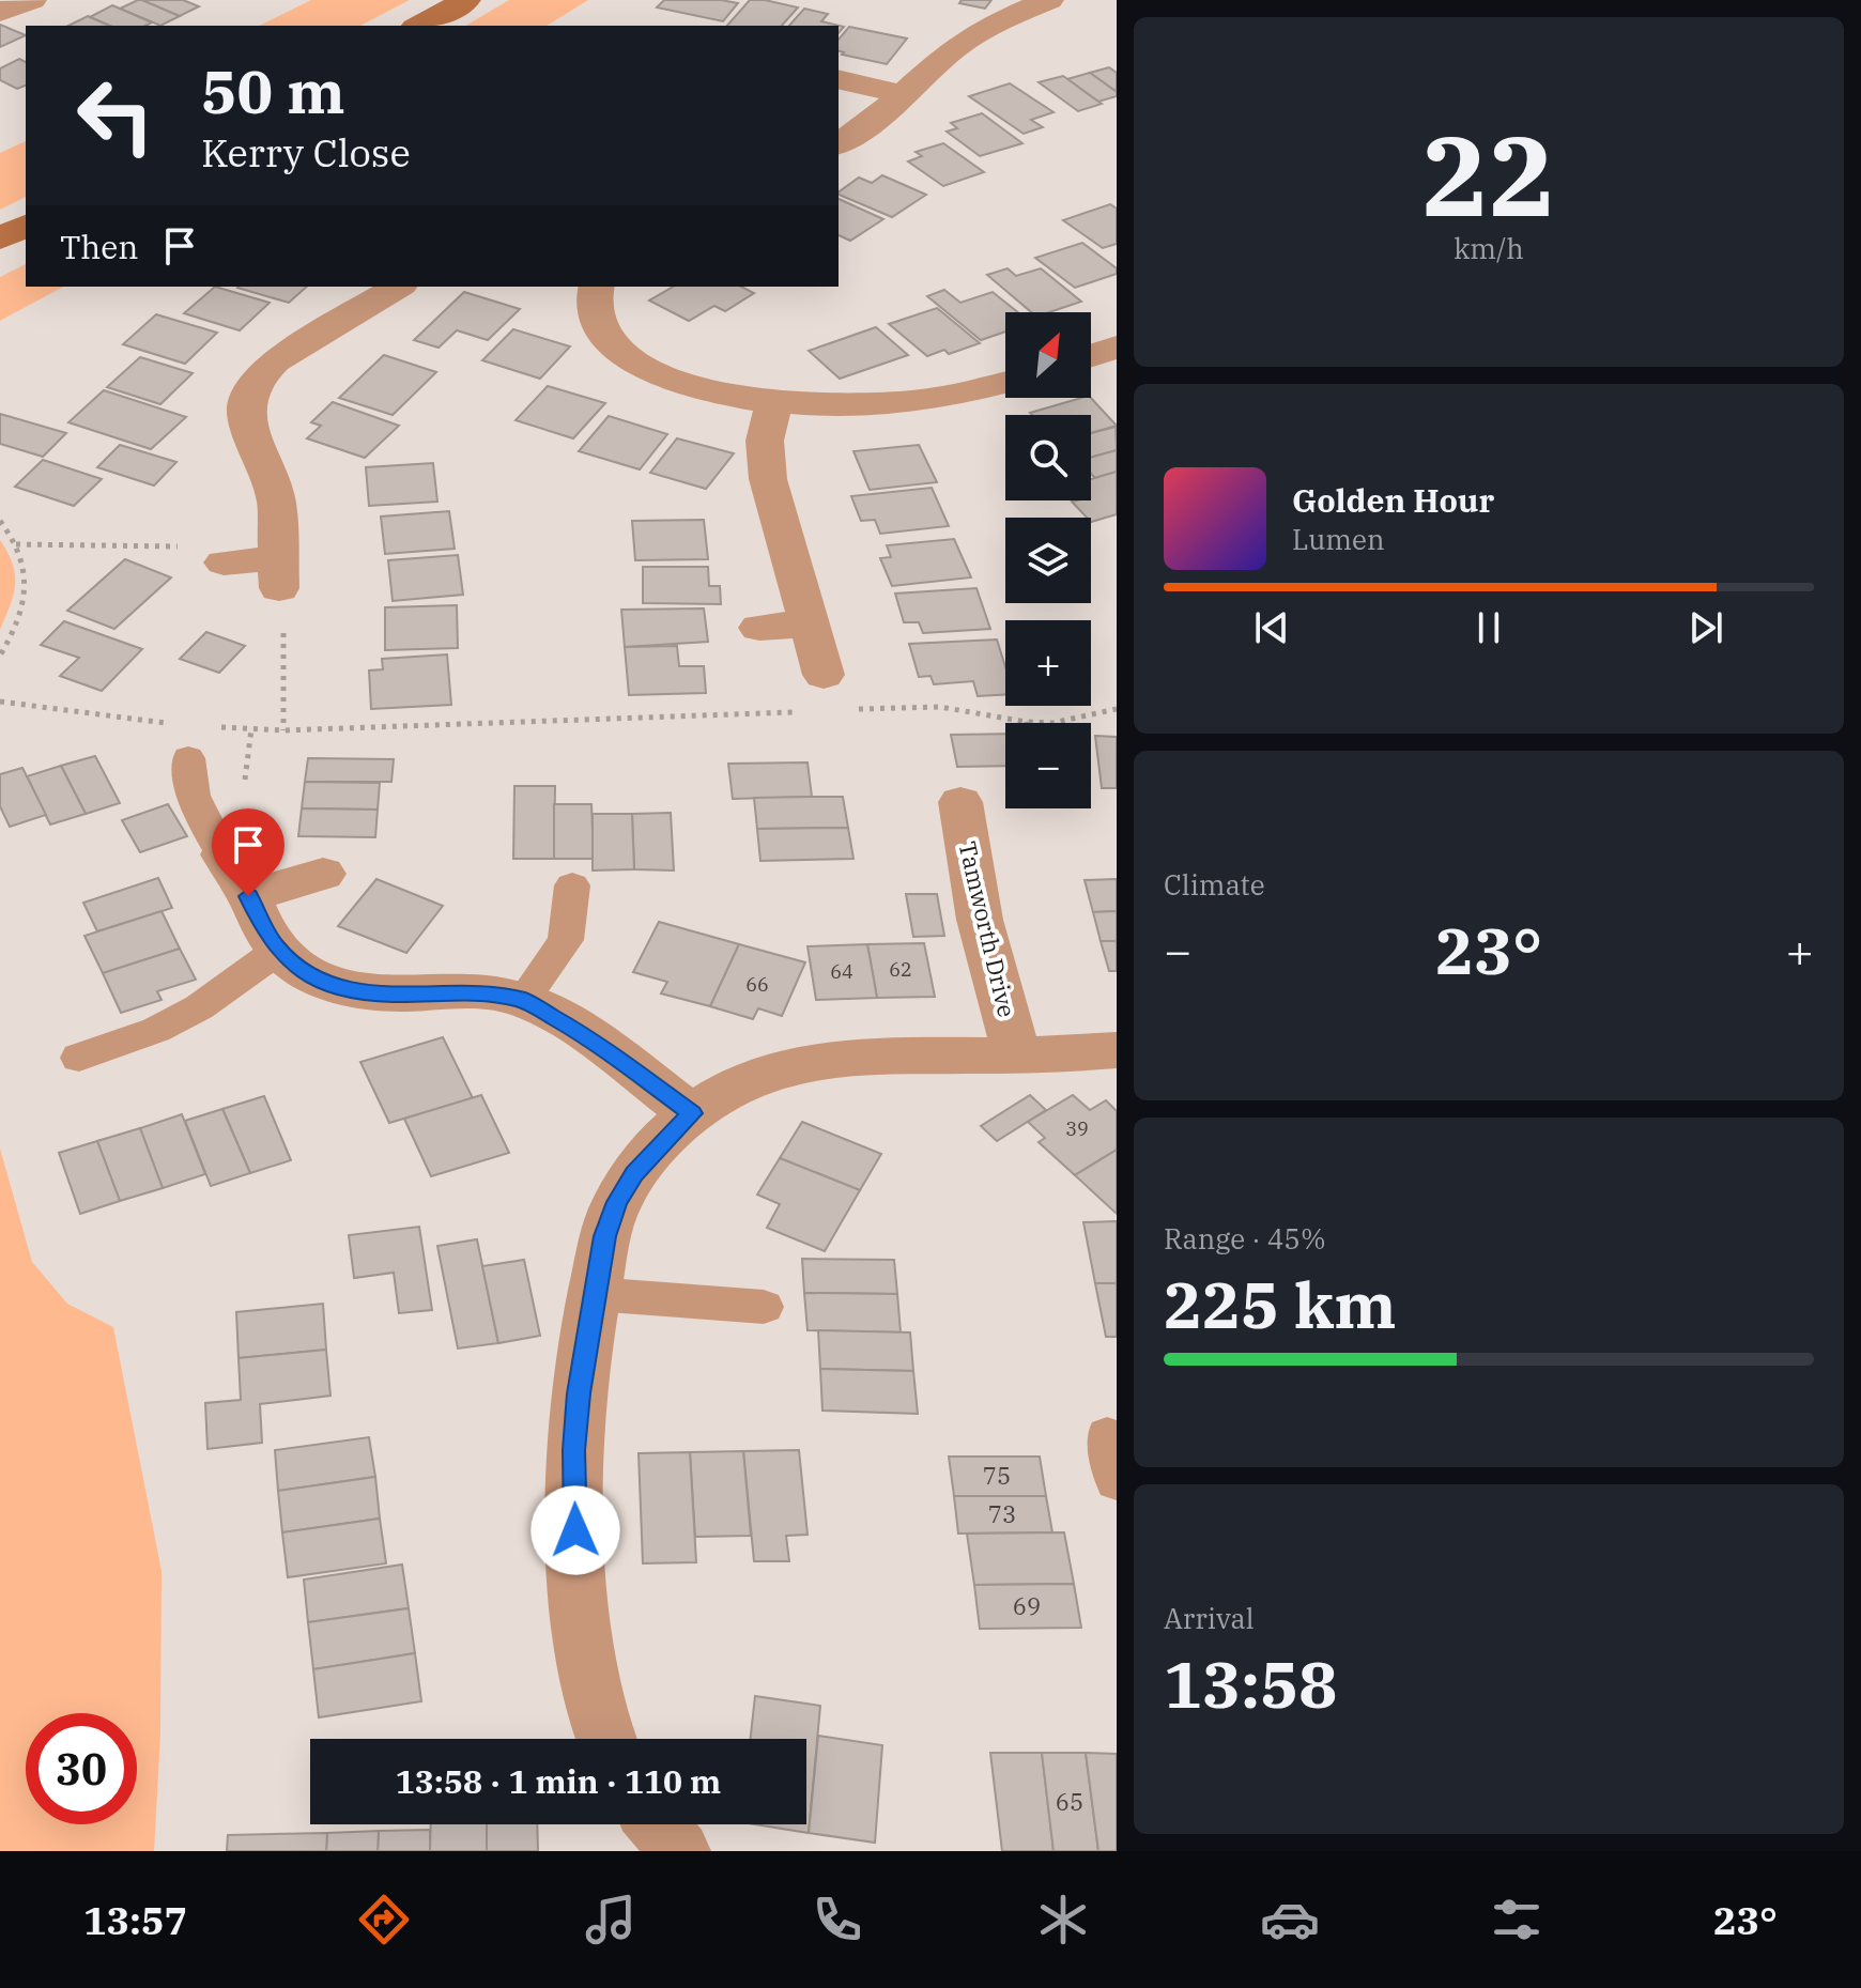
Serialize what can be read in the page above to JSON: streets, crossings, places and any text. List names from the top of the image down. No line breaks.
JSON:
{"streets":{"street":["Tamworth Drive"]},"house_numbers":["62","64","66","39","75","73","69","65"],"north":"top right","page":{"tile":[["22","km/h"],"Climate",["Range · 45%","225 km"],["Arrival","13:58"]],"turn":["50 m","Kerry Close"],"then":"Then","map_buttons":["+","−"],"song":["Golden Hour","Lumen"],"heat":["−","23°","+"],"limit":"30","trip":"13:58 · 1 min · 110 m","tabs":["13:57","23°"]}}
